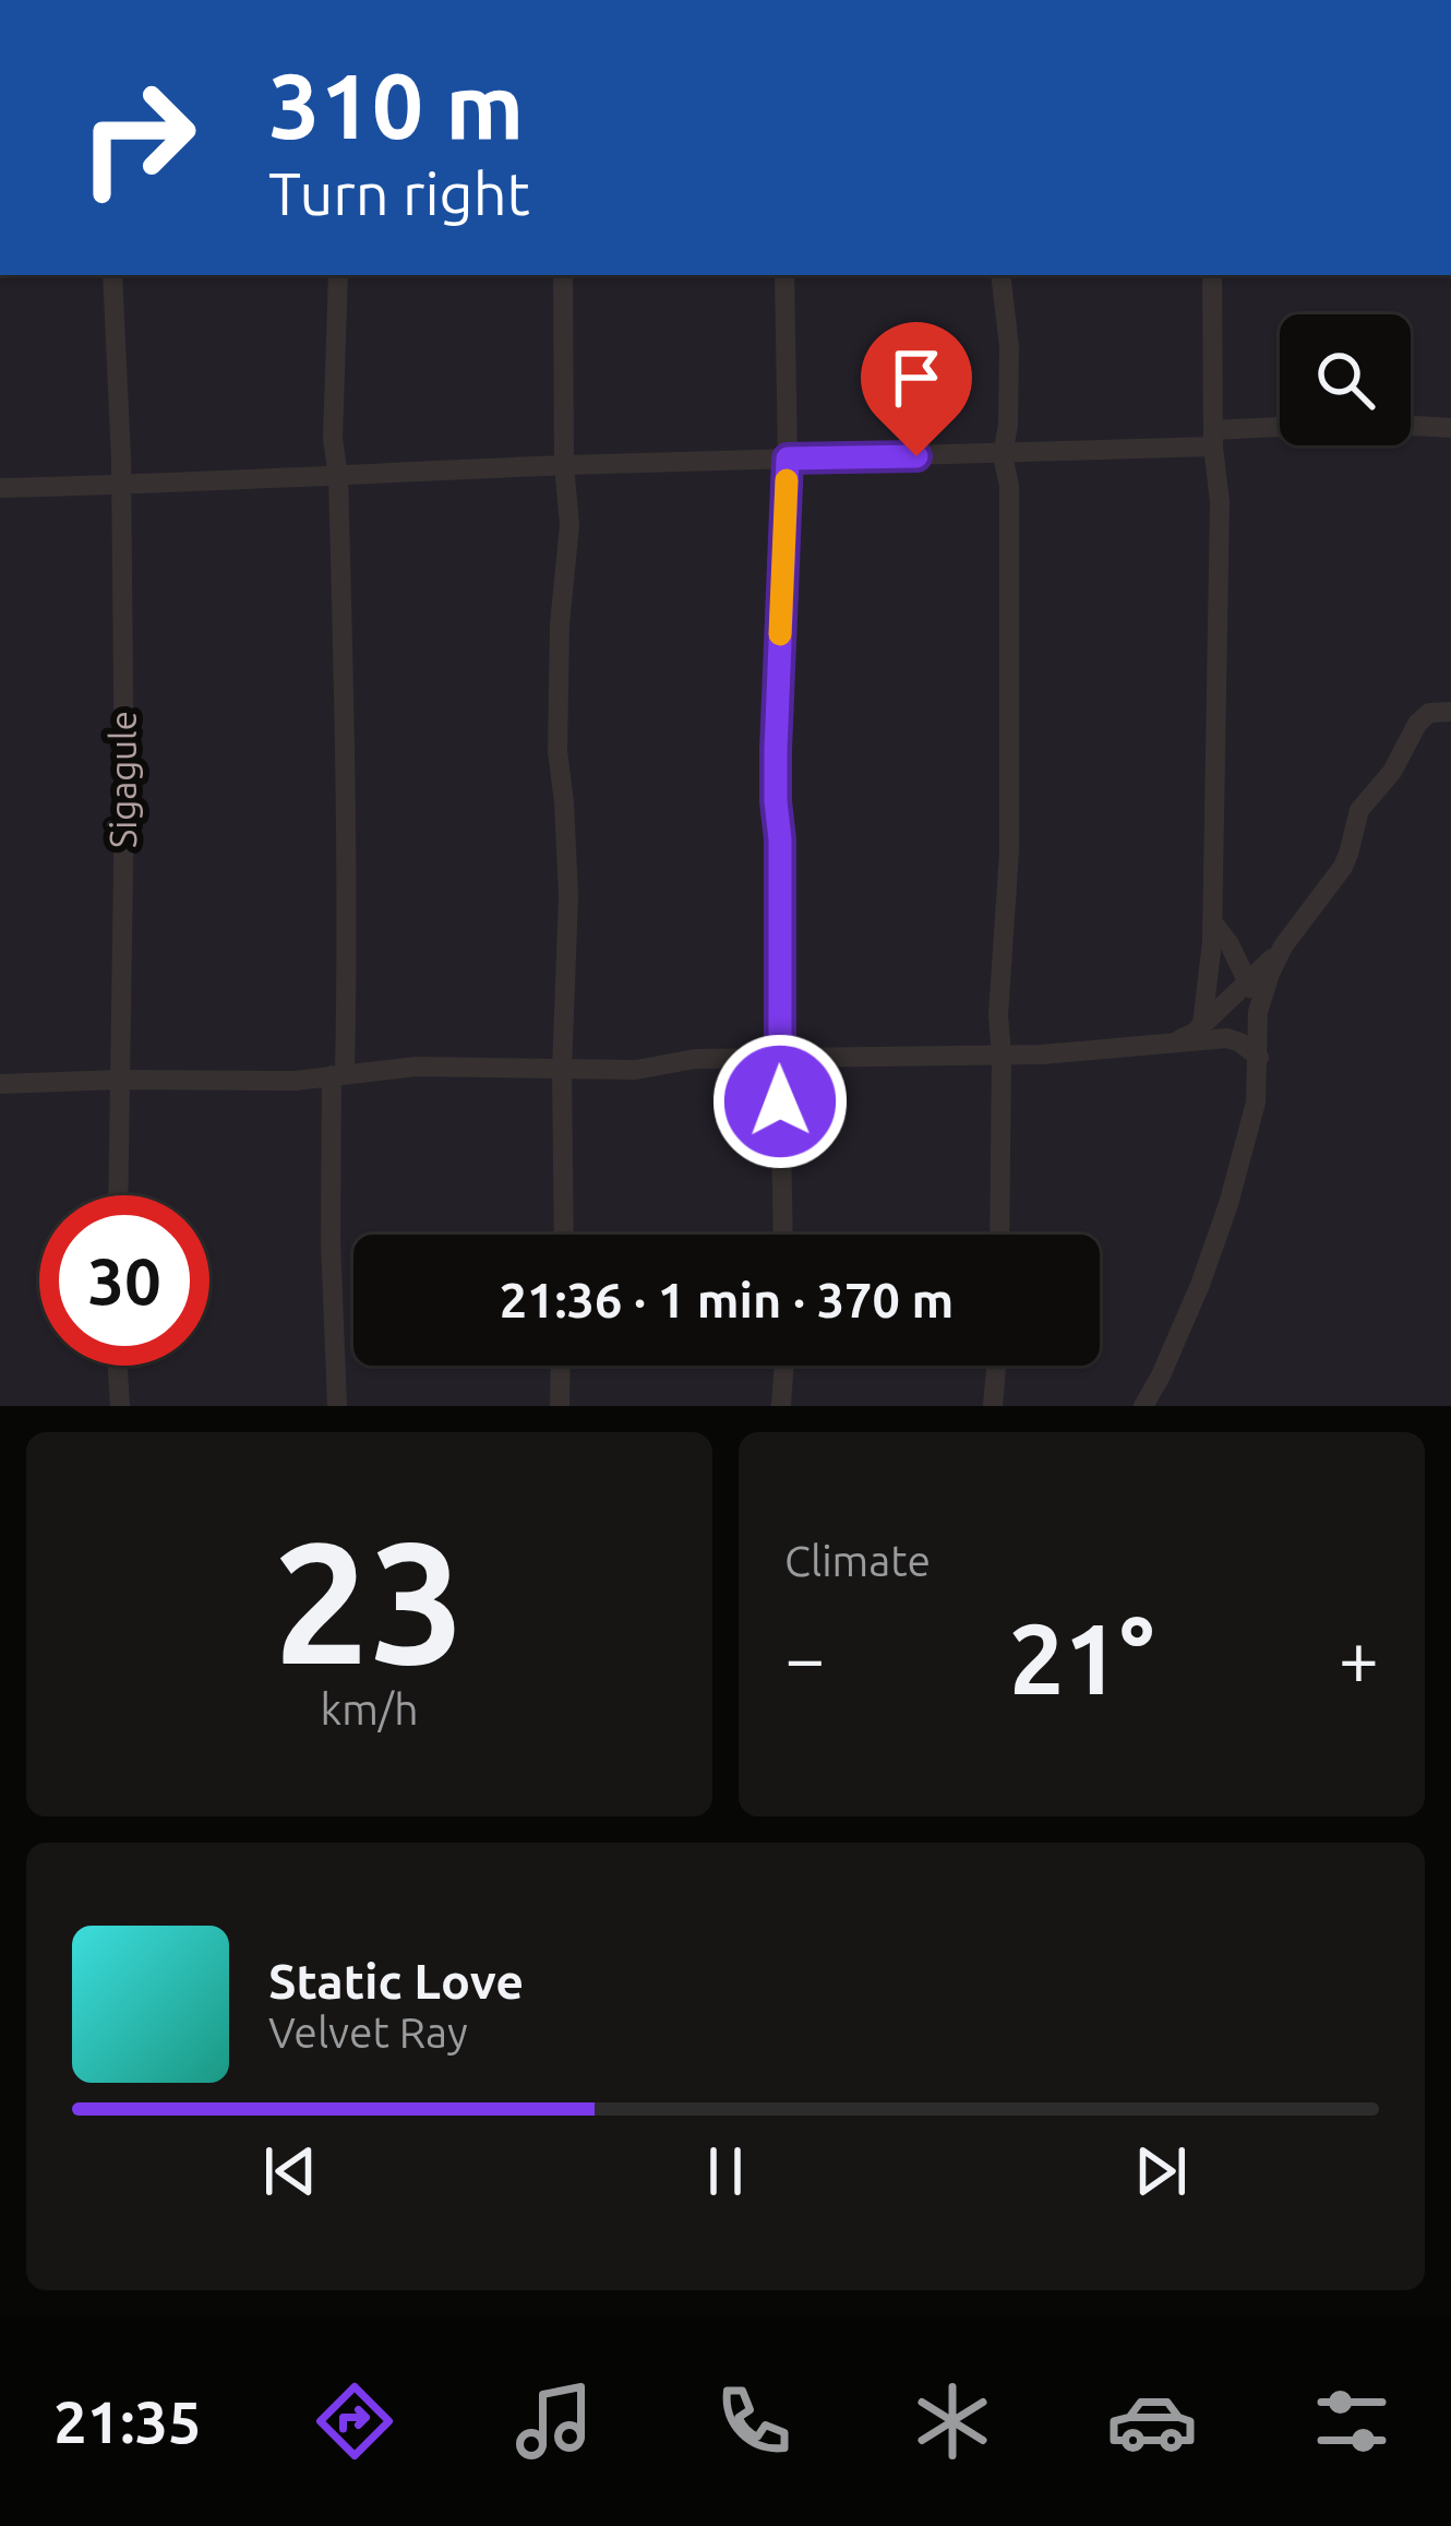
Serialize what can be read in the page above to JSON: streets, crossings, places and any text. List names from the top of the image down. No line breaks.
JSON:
{"streets":{"street":["Sigagule"]},"page":{"turn":["310 m","Turn right"],"limit":"30","trip":"21:36 · 1 min · 370 m","tile":[["23","km/h"],"Climate"],"heat":["−","21°","+"],"song":["Static Love","Velvet Ray"],"tabs":"21:35"}}
